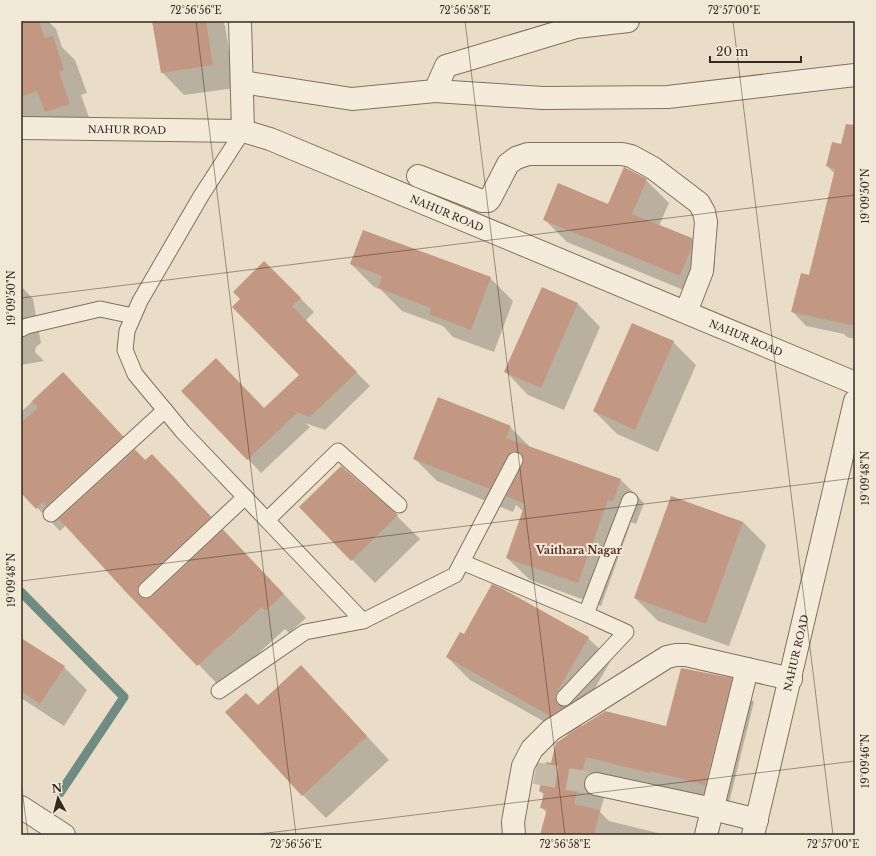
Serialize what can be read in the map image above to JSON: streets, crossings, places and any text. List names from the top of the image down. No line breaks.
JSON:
{"streets":{"street":["NAHUR ROAD"]},"districts":["Vaithara Nagar"],"scale_bar":"20 m","north":"top","coordinates":["72°56'56\"E","72°56'58\"E","72°57'00\"E","19°09'50\"N","19°09'48\"N","19°09'46\"N"]}
